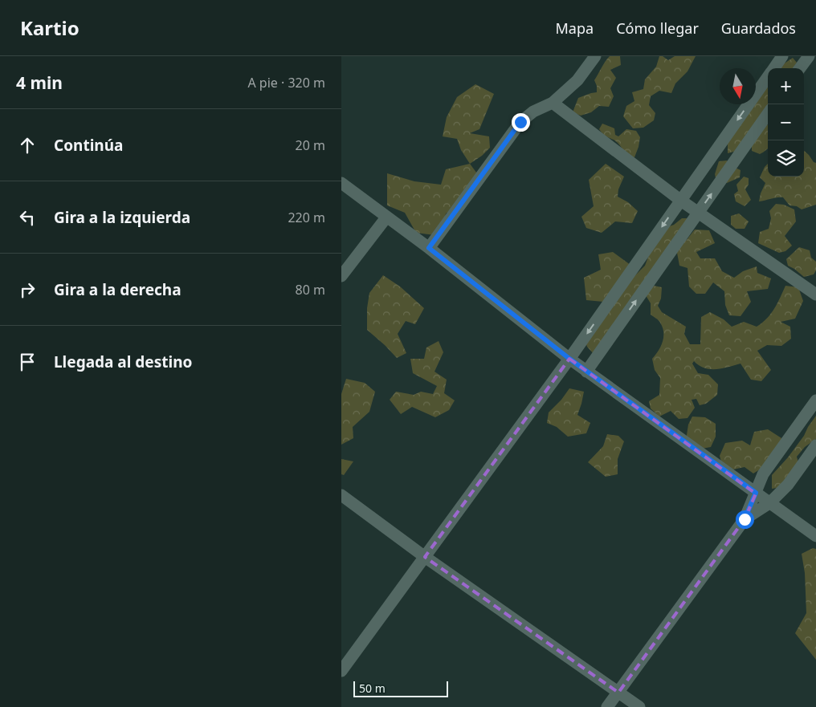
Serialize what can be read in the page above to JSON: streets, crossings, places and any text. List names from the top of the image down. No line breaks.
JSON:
{"scale_bar":"50 m","north":"bottom","page":{"header":"Kartio","nav":["Mapa","Cómo llegar","Guardados"],"heading":["4 min","A pie · 320 m"],"map_buttons":["+","−"],"list":[["Continúa","20 m"],["Gira a la izquierda","220 m"],["Gira a la derecha","80 m"],"Llegada al destino"],"scale":"50 m"}}
